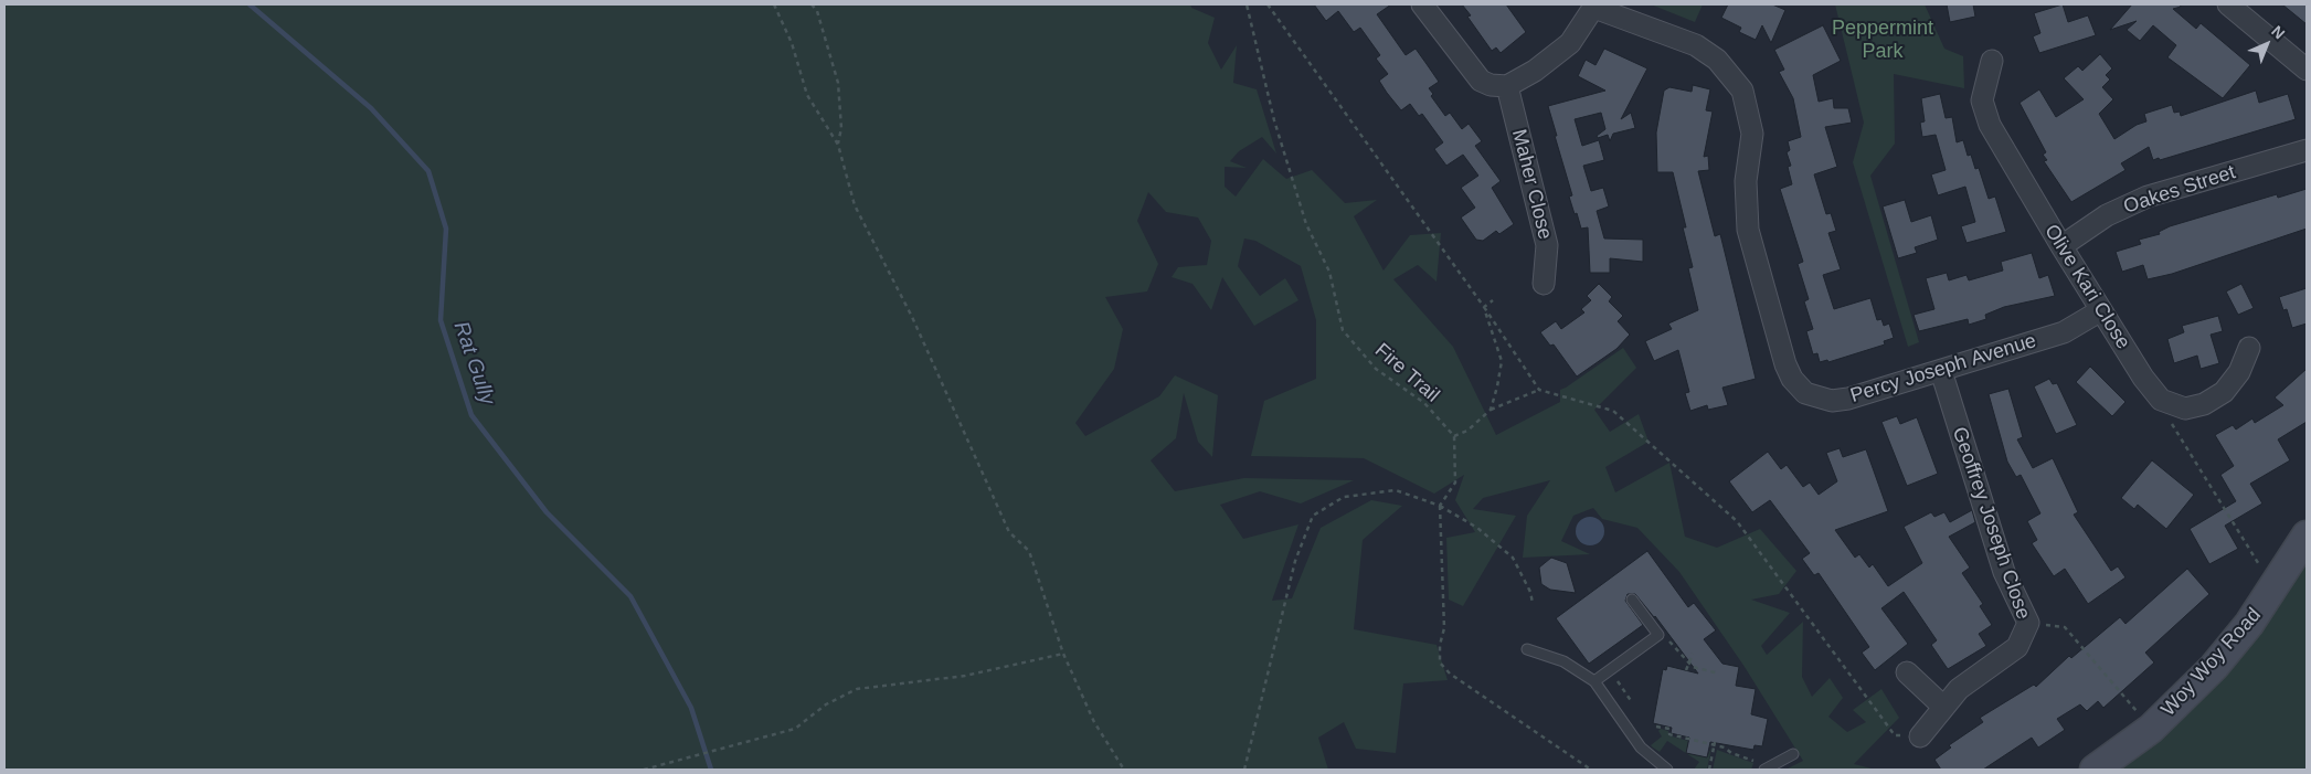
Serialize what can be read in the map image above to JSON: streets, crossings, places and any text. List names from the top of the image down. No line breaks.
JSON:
{"streets":{"main road":["Woy Woy Road"],"street":["Maher Close","Oakes Street","Olive Kari Close","Percy Joseph Avenue","Geoffrey Joseph Close"],"path":["Fire Trail"]},"crossings":[["Oakes Street","Olive Kari Close"],["Olive Kari Close","Percy Joseph Avenue"],["Percy Joseph Avenue","Geoffrey Joseph Close"]],"water":["Rat Gully"],"parks":["Peppermint Park"],"north":"top right"}
